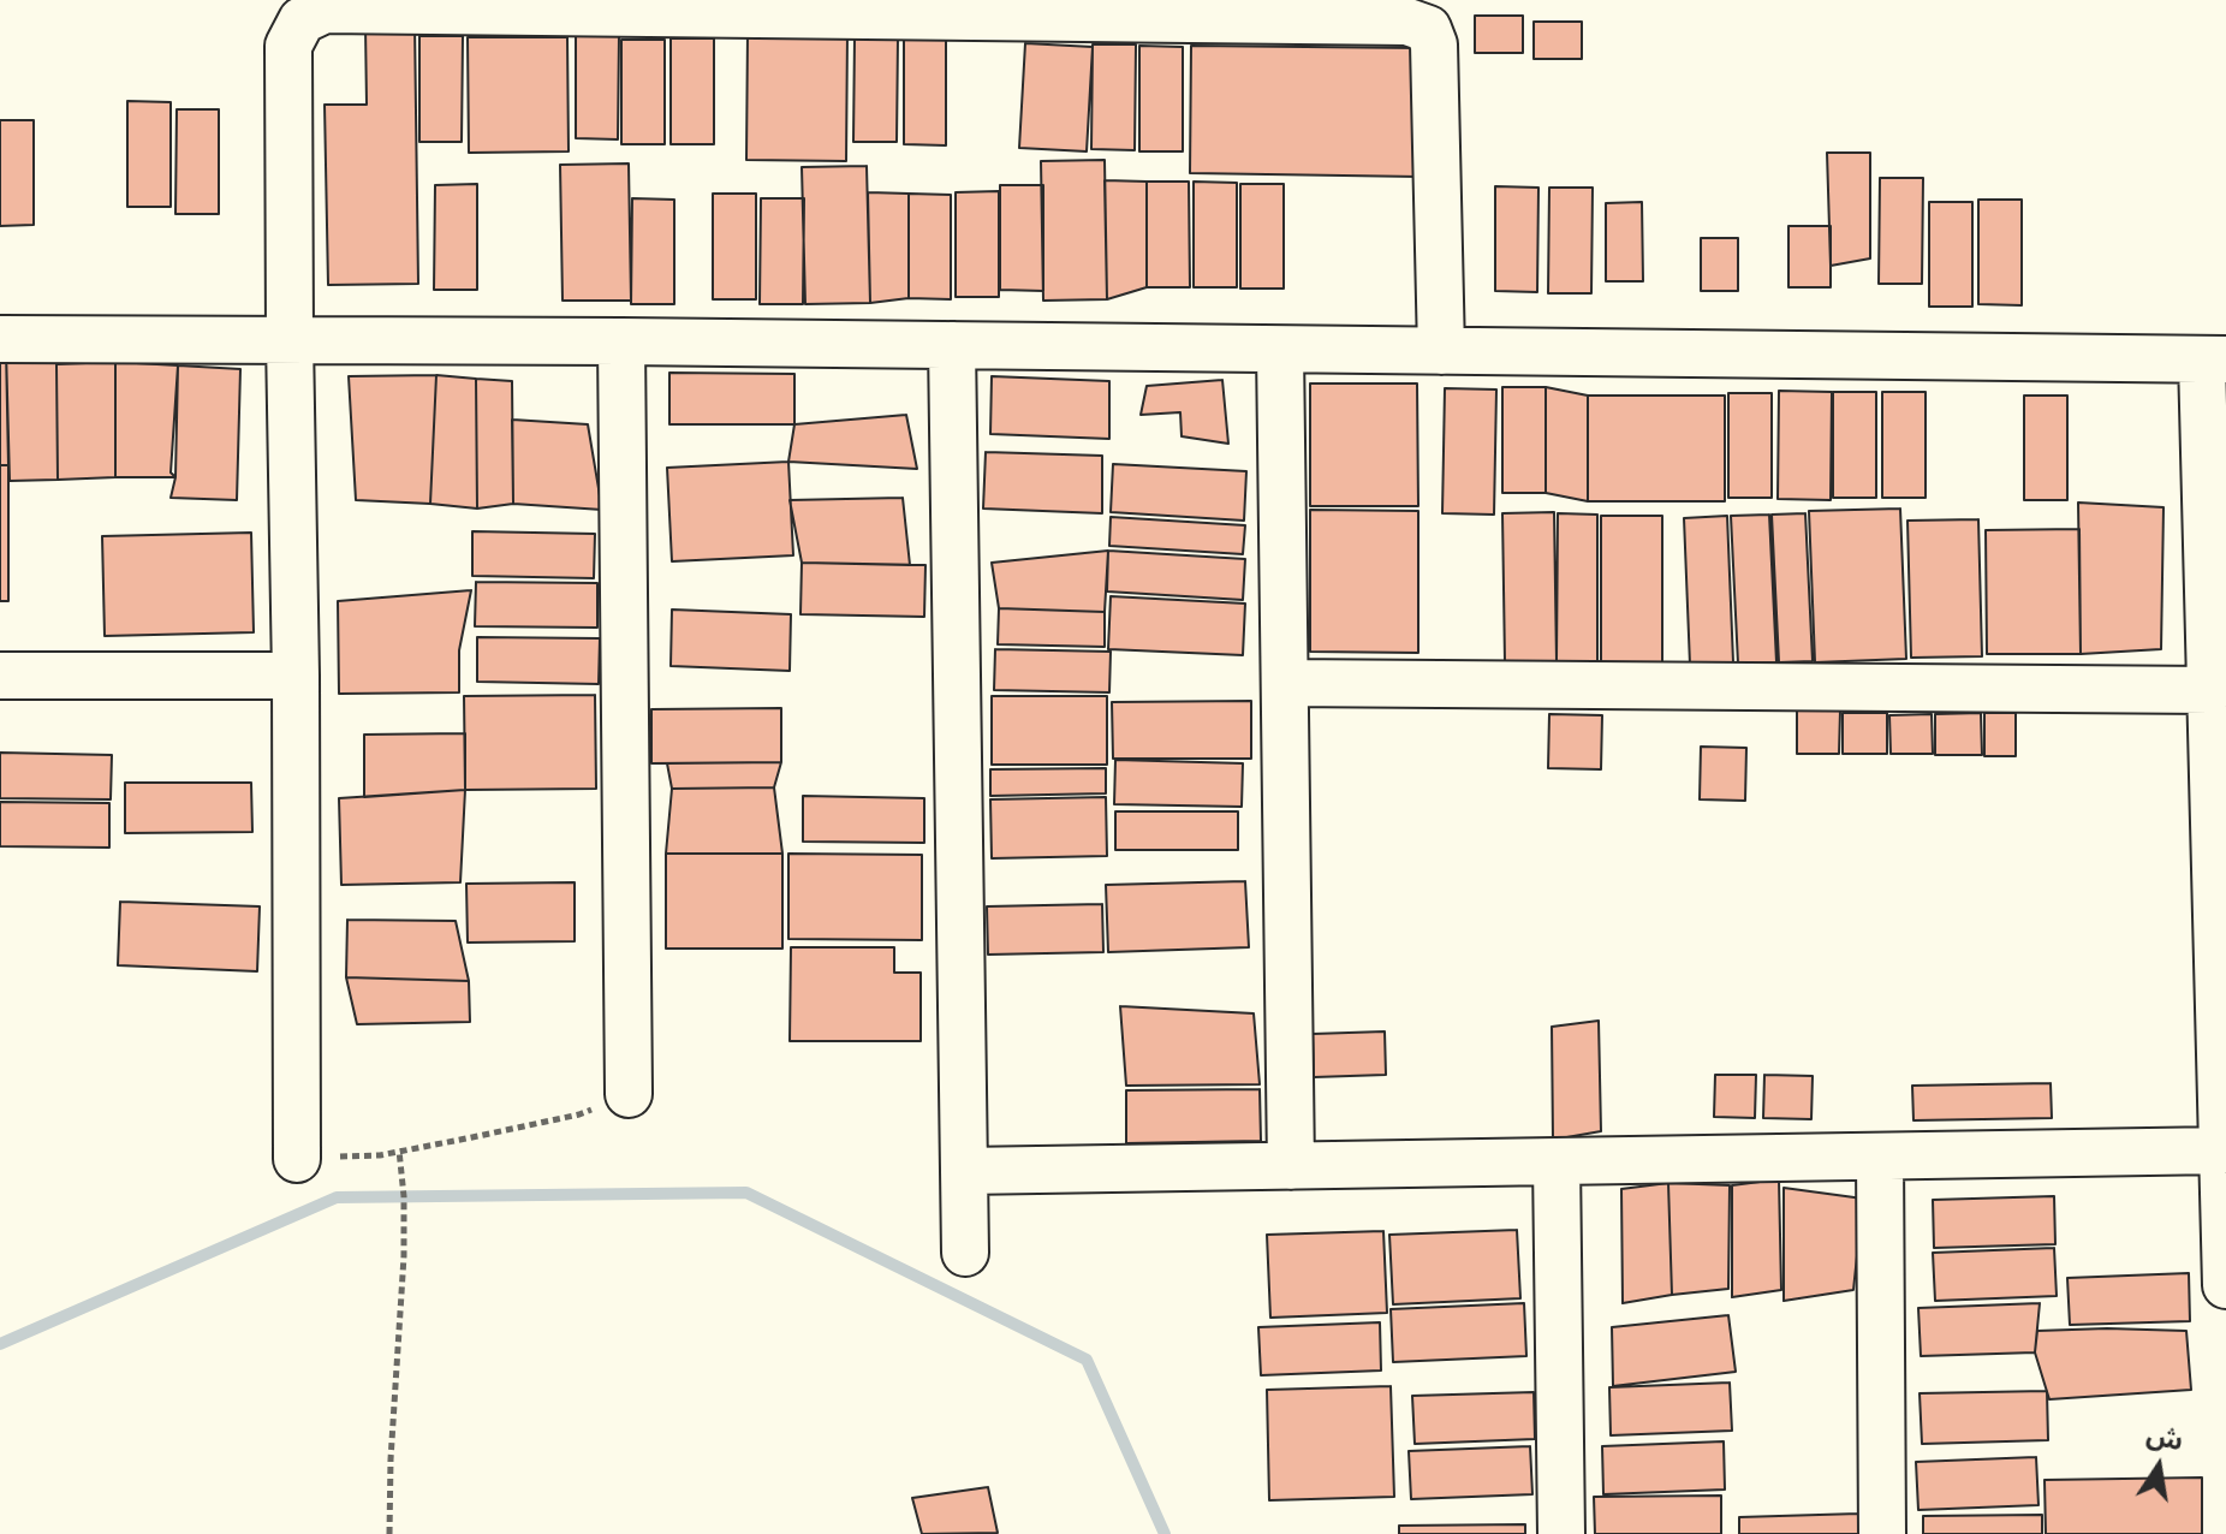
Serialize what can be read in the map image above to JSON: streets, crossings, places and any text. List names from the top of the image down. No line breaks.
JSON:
{"north":"top"}
